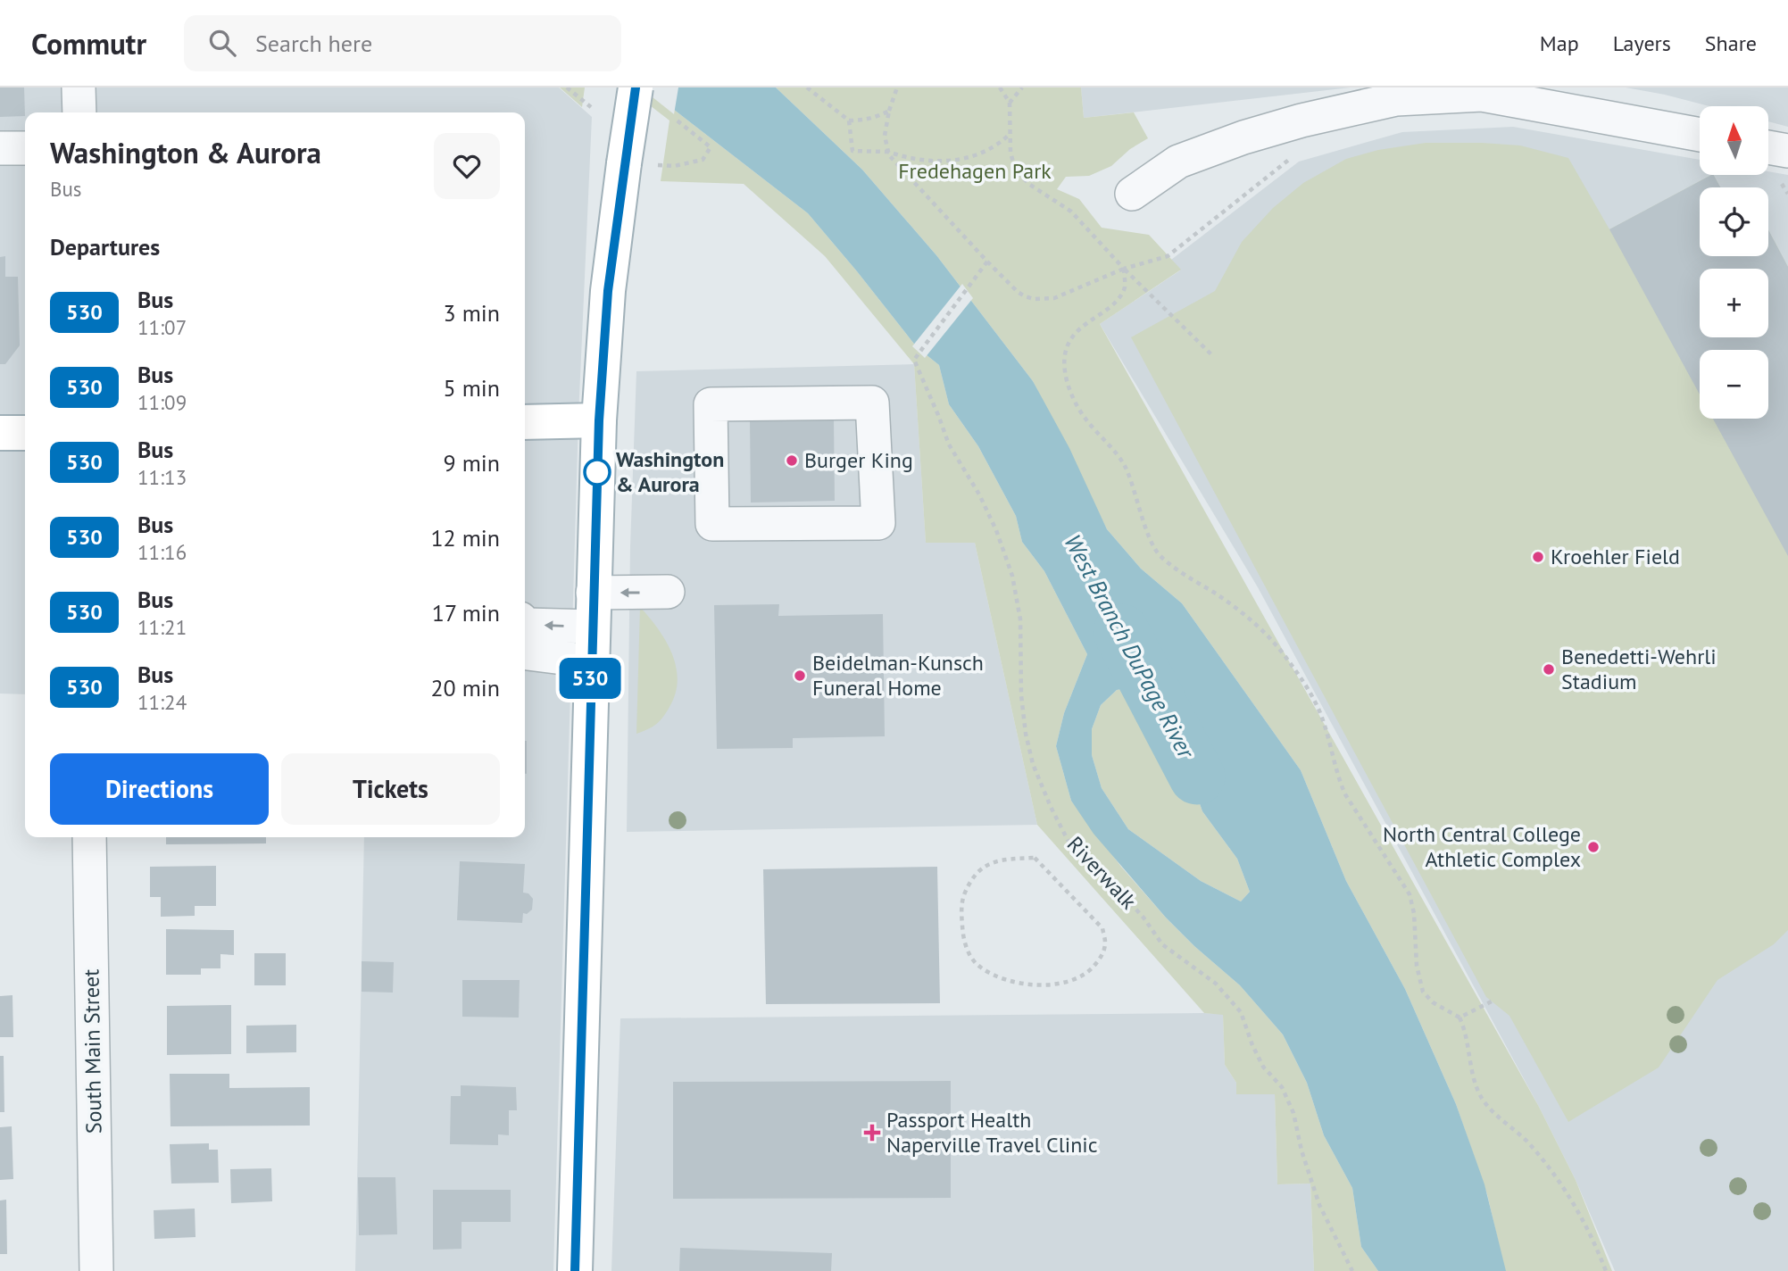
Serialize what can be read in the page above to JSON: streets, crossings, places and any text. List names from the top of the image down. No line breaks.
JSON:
{"streets":{"street":["South Main Street"],"path":["Riverwalk"]},"water":["West Branch DuPage River"],"parks":["Fredehagen Park"],"places":{"other":["Burger King","Washington & Aurora","Kroehler Field","Benedetti-Wehrli Stadium","Beidelman-Kunsch Funeral Home","North Central College Athletic Complex"],"health":["Passport Health Naperville Travel Clinic"]},"lines":["bus line 530"],"north":"top","page":{"header":"Commutr","search":"Search here","nav":["Map","Layers","Share"],"on_map":"530","map_buttons":["+","−"],"heading":[["Washington & Aurora","Bus"],"Departures"],"list":[{"mark":"530","name":"Bus","note":"11:07","value":"3 min"},{"mark":"530","name":"Bus","note":"11:09","value":"5 min"},{"mark":"530","name":"Bus","note":"11:13","value":"9 min"},{"mark":"530","name":"Bus","note":"11:16","value":"12 min"},{"mark":"530","name":"Bus","note":"11:21","value":"17 min"},{"mark":"530","name":"Bus","note":"11:24","value":"20 min"}],"buttons":["Directions","Tickets"]}}
